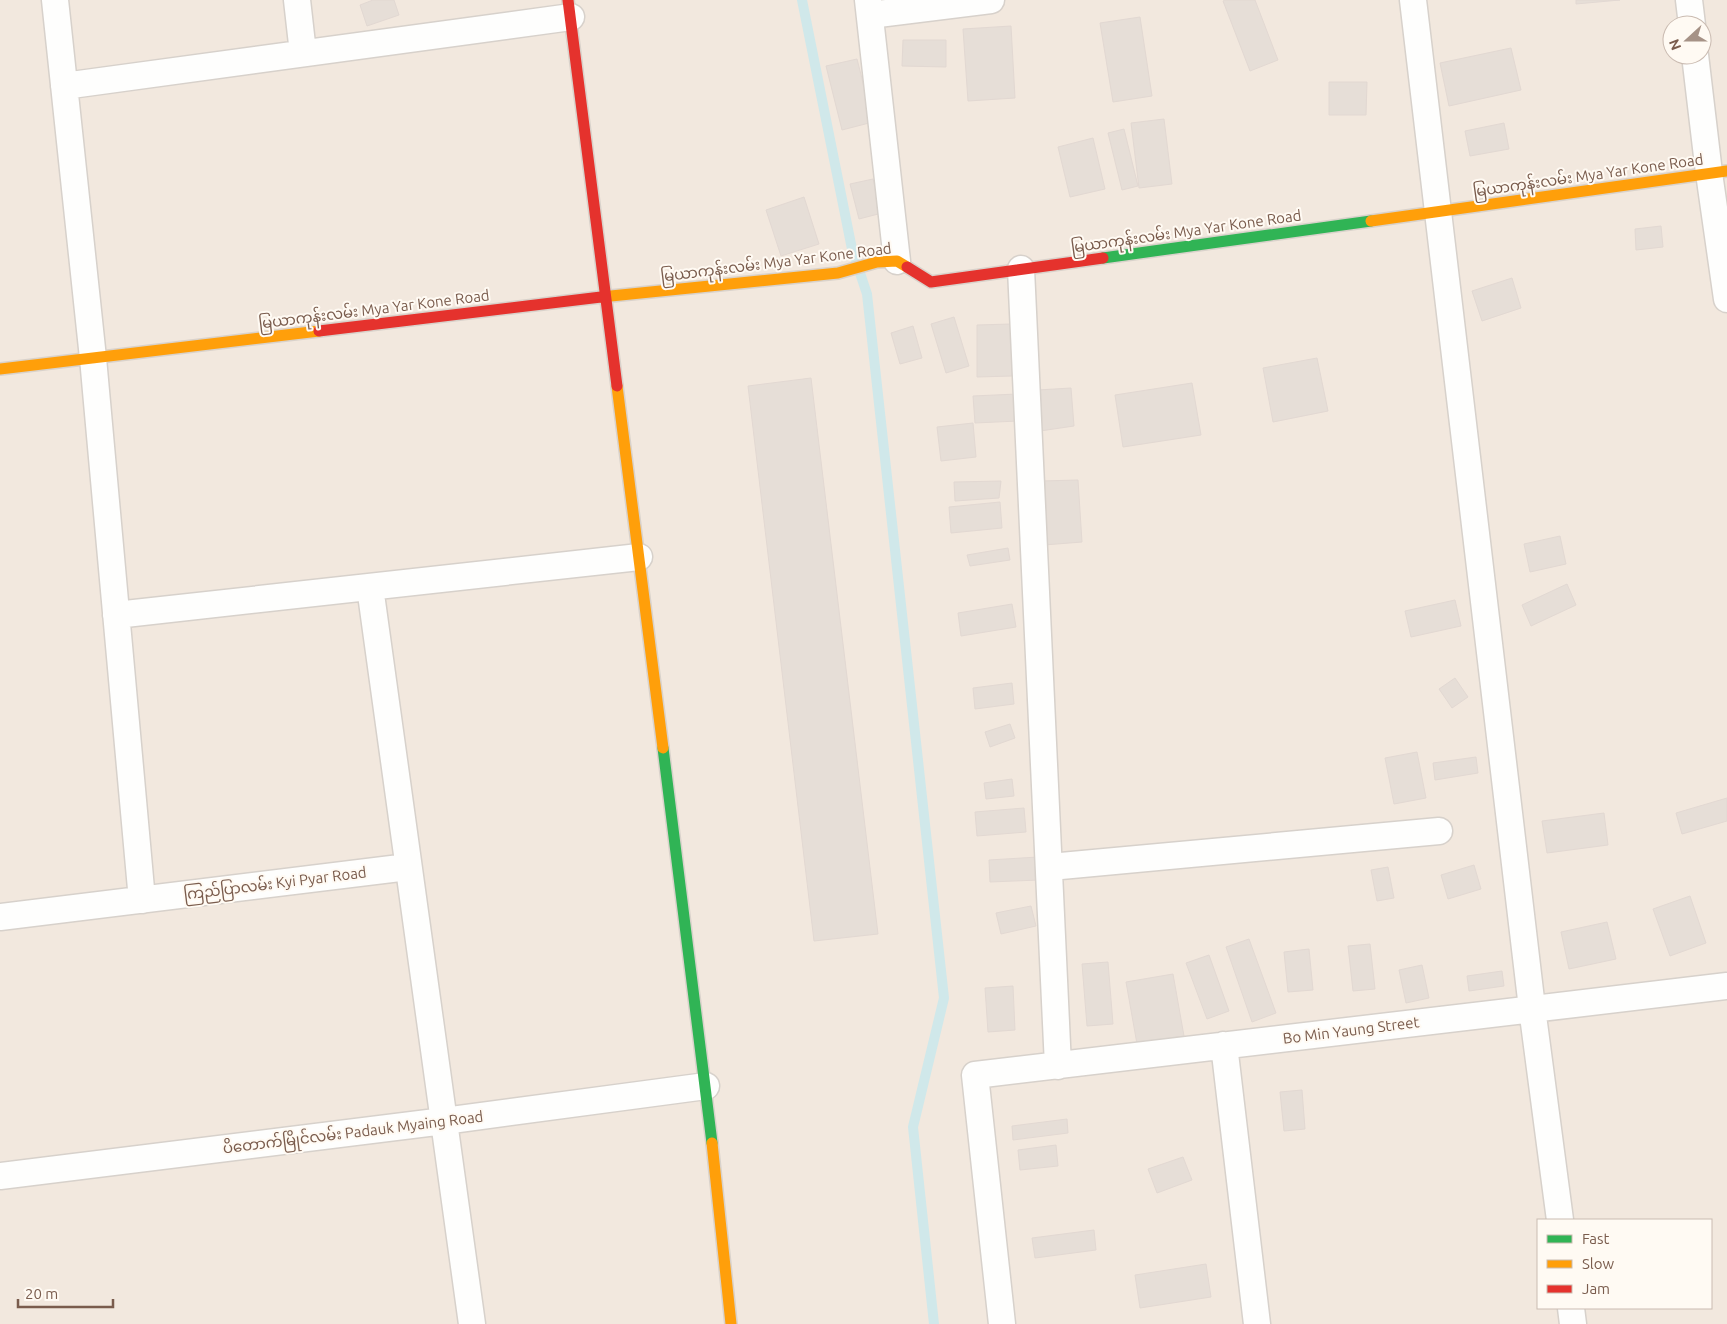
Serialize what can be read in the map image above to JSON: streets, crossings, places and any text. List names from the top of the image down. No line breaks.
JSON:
{"streets":{"street":["မြယာကုန်းလမ်း Mya Yar Kone Road","ကြည်ပြာလမ်း Kyi Pyar Road","Bo Min Yaung Street","ပိတောက်မြိုင်လမ်း Padauk Myaing Road"]},"legend":["Fast","Slow","Jam"],"scale_bar":"20 m","north":"left"}
